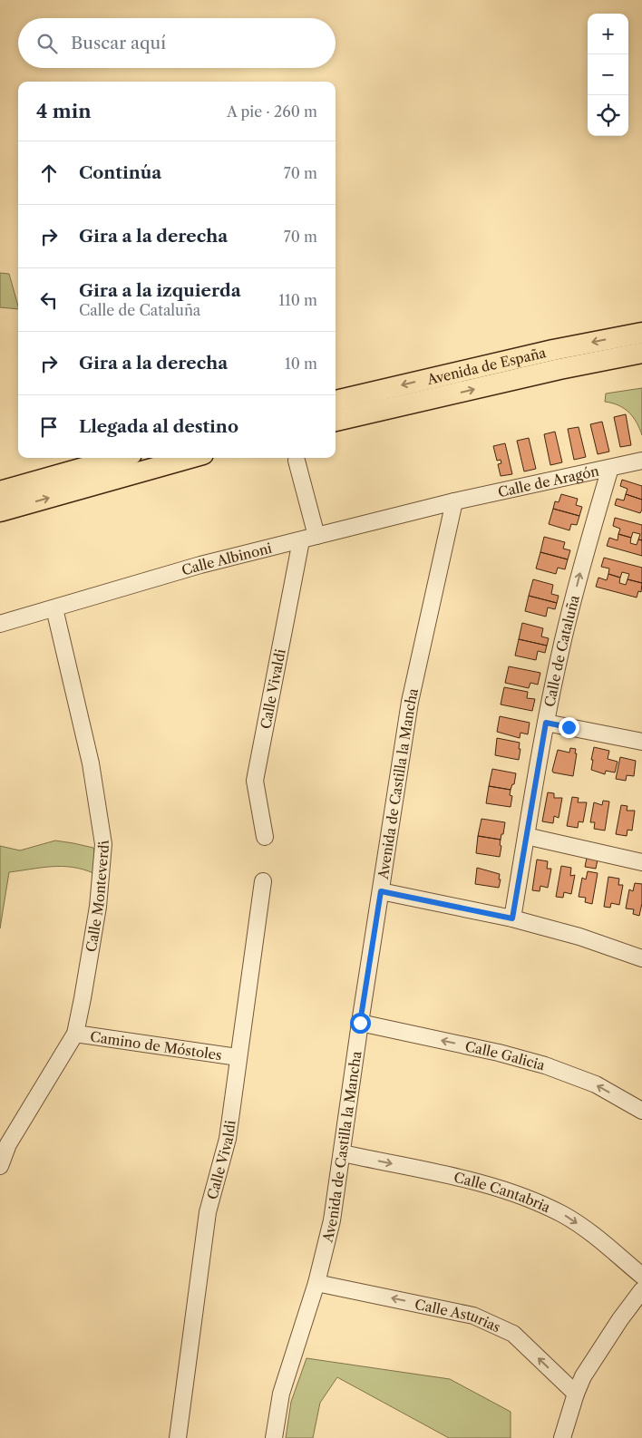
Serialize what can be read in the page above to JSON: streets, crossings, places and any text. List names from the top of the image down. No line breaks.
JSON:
{"streets":{"main road":["Avenida de España"],"street":["Calle de Aragón","Calle Albinoni","Calle de Cataluña","Calle Vivaldi","Avenida de Castilla la Mancha","Calle Monteverdi","Camino de Móstoles","Calle Galicia","Calle Cantabria","Calle Asturias"]},"crossings":[["Calle de Aragón","Calle Albinoni"],["Calle de Aragón","Calle de Cataluña"],["Calle de Aragón","Avenida de Castilla la Mancha"],["Calle Albinoni","Calle Vivaldi"],["Calle Albinoni","Avenida de Castilla la Mancha"],["Calle Albinoni","Calle Monteverdi"],["Calle Vivaldi","Camino de Móstoles"],["Avenida de Castilla la Mancha","Calle Galicia"],["Avenida de Castilla la Mancha","Calle Cantabria"],["Avenida de Castilla la Mancha","Calle Asturias"],["Calle Monteverdi","Camino de Móstoles"]],"one_way":["Calle de Cataluña","Calle Cantabria","Calle Asturias"],"page":{"map_buttons":["+","−"],"search":"Buscar aquí","heading":["4 min","A pie · 260 m"],"list":[["Continúa","70 m"],["Gira a la derecha","70 m"],["Gira a la izquierda","Calle de Cataluña","110 m"],["Gira a la derecha","10 m"],"Llegada al destino"]}}
